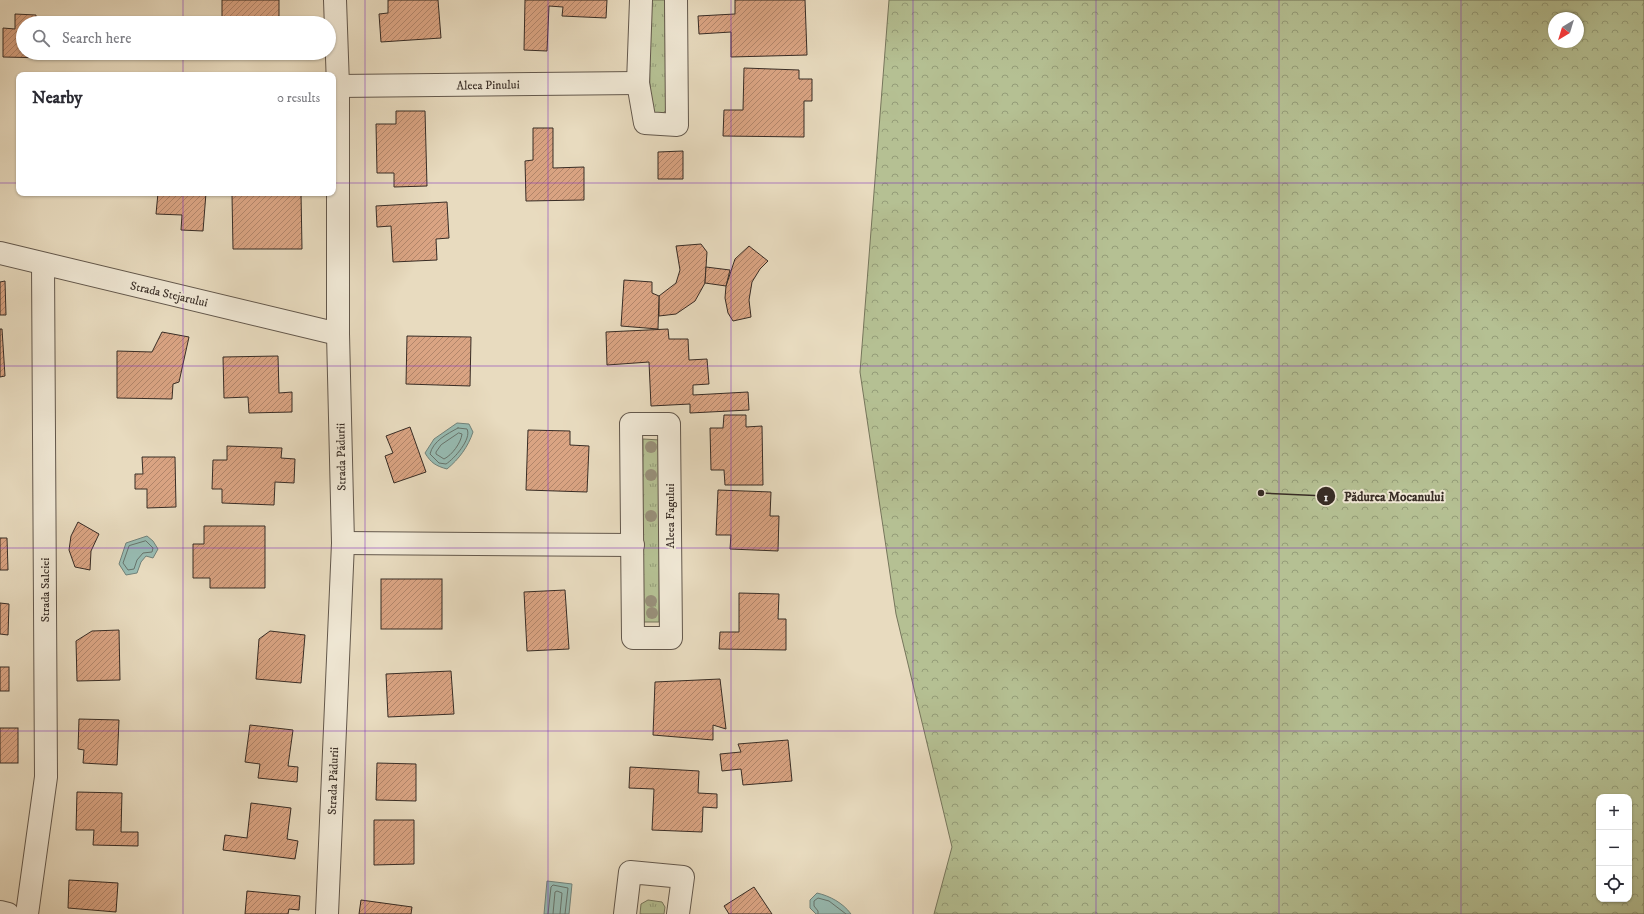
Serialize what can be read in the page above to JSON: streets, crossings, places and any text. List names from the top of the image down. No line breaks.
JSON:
{"streets":{"street":["Aleea Pinului","Strada Stejarului","Strada Pădurii","Aleea Fagului","Strada Salciei"]},"crossings":[["Aleea Pinului","Strada Pădurii"],["Strada Stejarului","Strada Pădurii"],["Strada Stejarului","Strada Salciei"]],"places":["Pădurea Mocanului"],"north":"bottom left","page":{"search":"Search here","heading":["Nearby","0 results"],"map_buttons":["+","−"]}}
